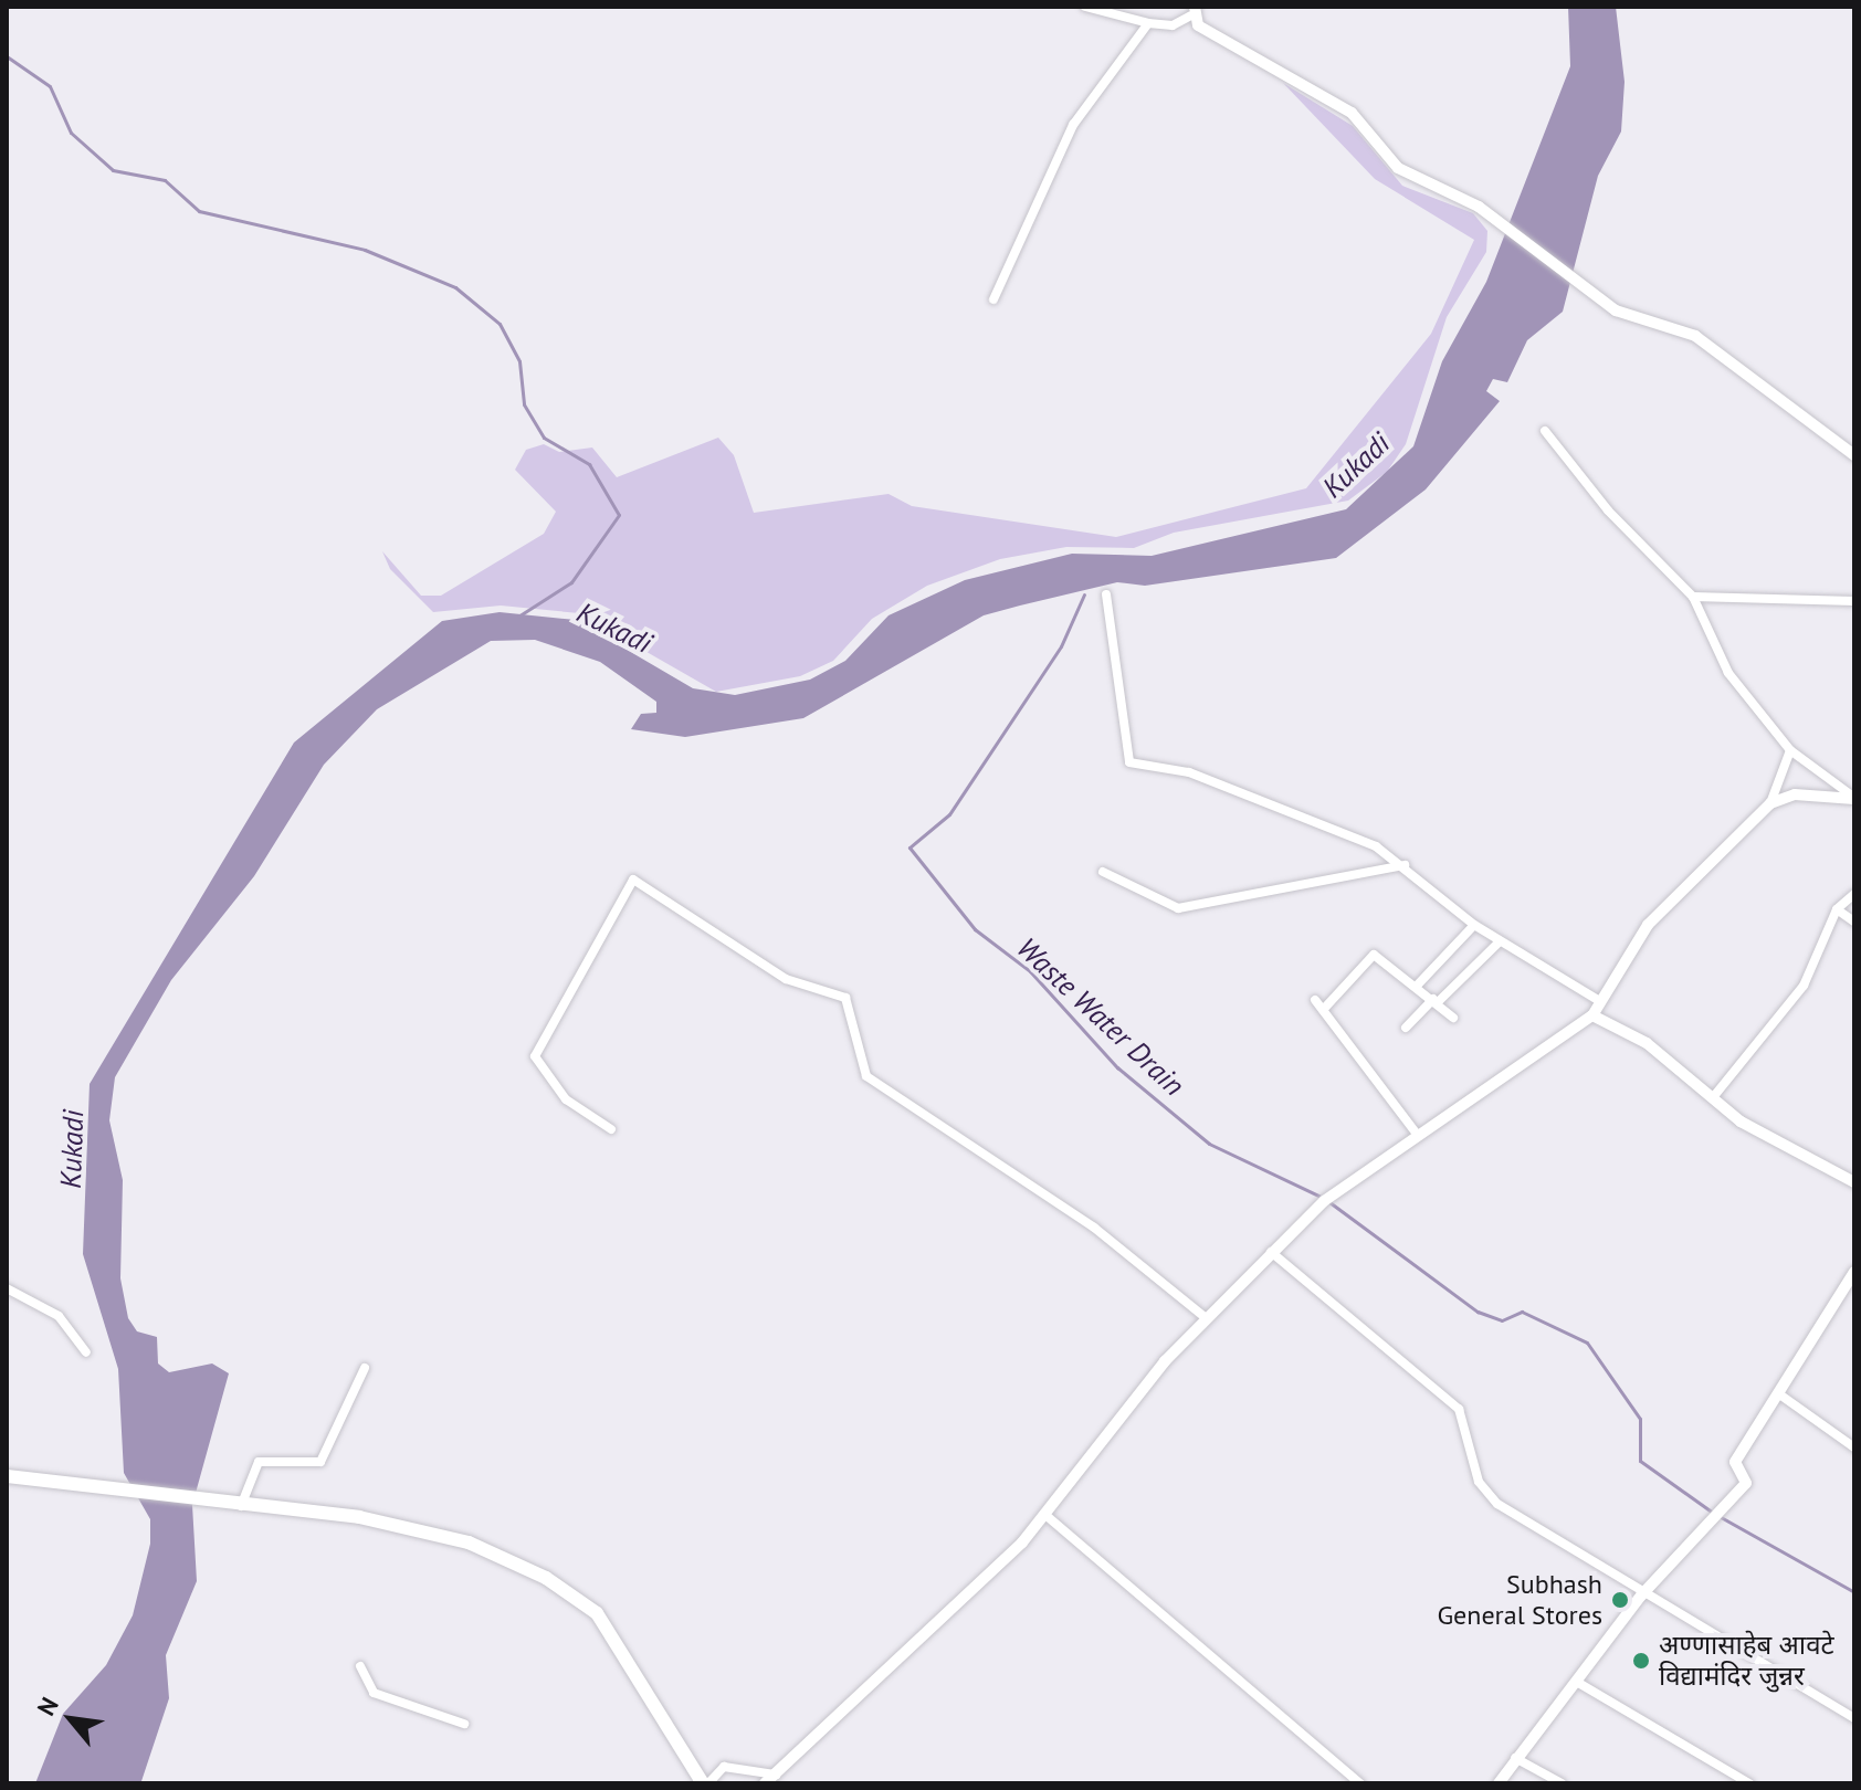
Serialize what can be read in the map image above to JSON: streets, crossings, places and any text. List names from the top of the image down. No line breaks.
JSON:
{"water":["Kukadi","Waste Water Drain"],"places":["Subhash General Stores","अण्णासाहेब आवटे विद्यामंदिर जुन्नर"],"north":"top left"}
